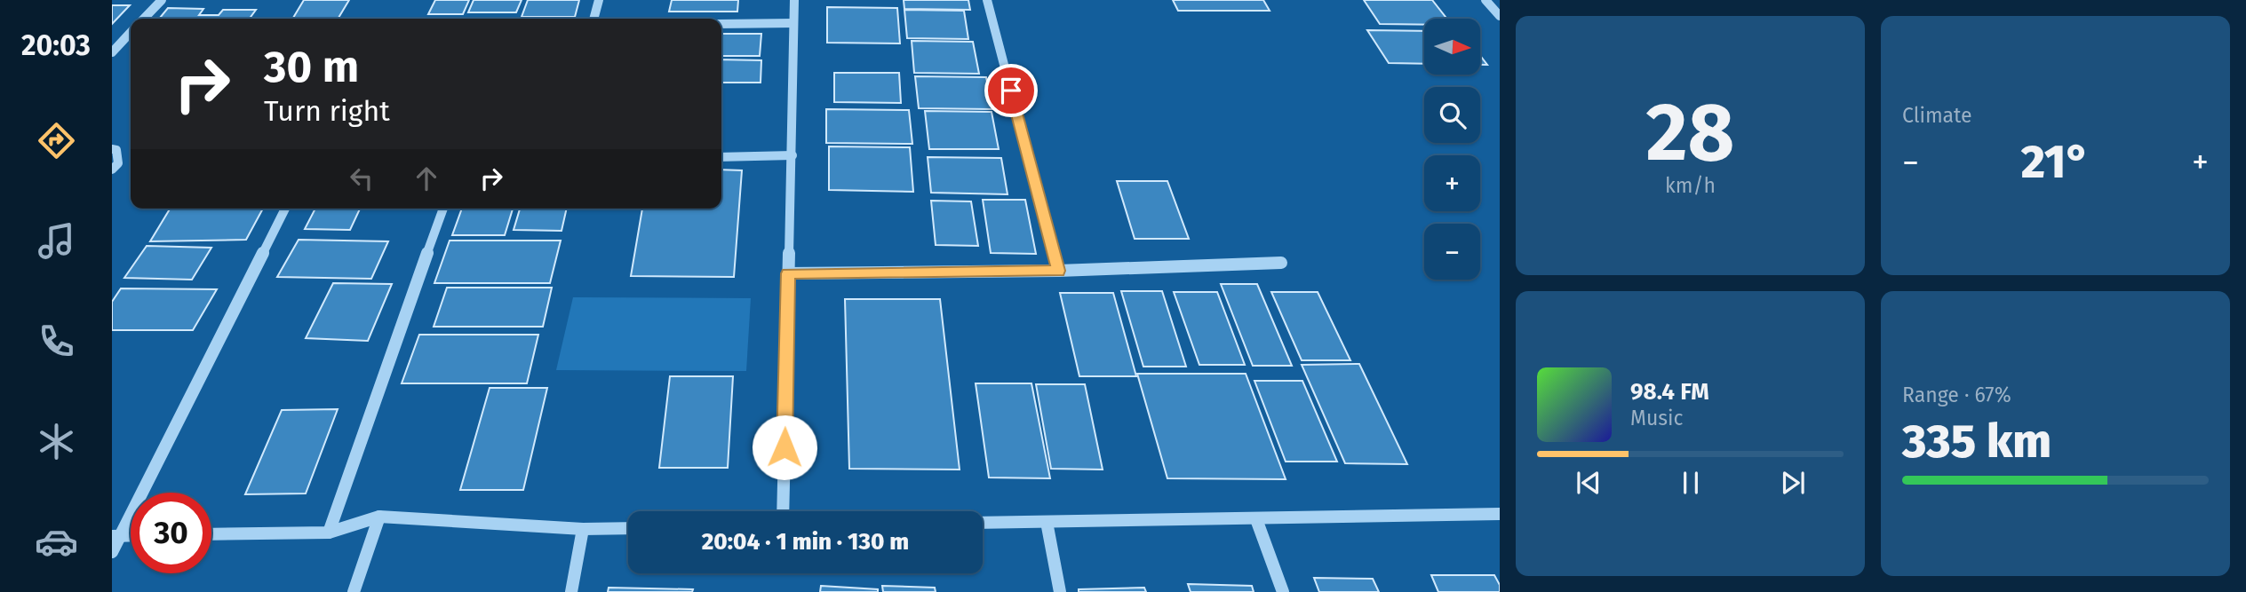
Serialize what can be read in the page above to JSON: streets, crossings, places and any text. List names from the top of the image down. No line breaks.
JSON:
{"north":"right","page":{"tabs":"20:03","tile":[["28","km/h"],"Climate",["Range · 67%","335 km"]],"map_buttons":["+","−"],"turn":["30 m","Turn right"],"heat":["−","21°","+"],"song":["98.4 FM","Music"],"limit":"30","trip":"20:04 · 1 min · 130 m"}}
